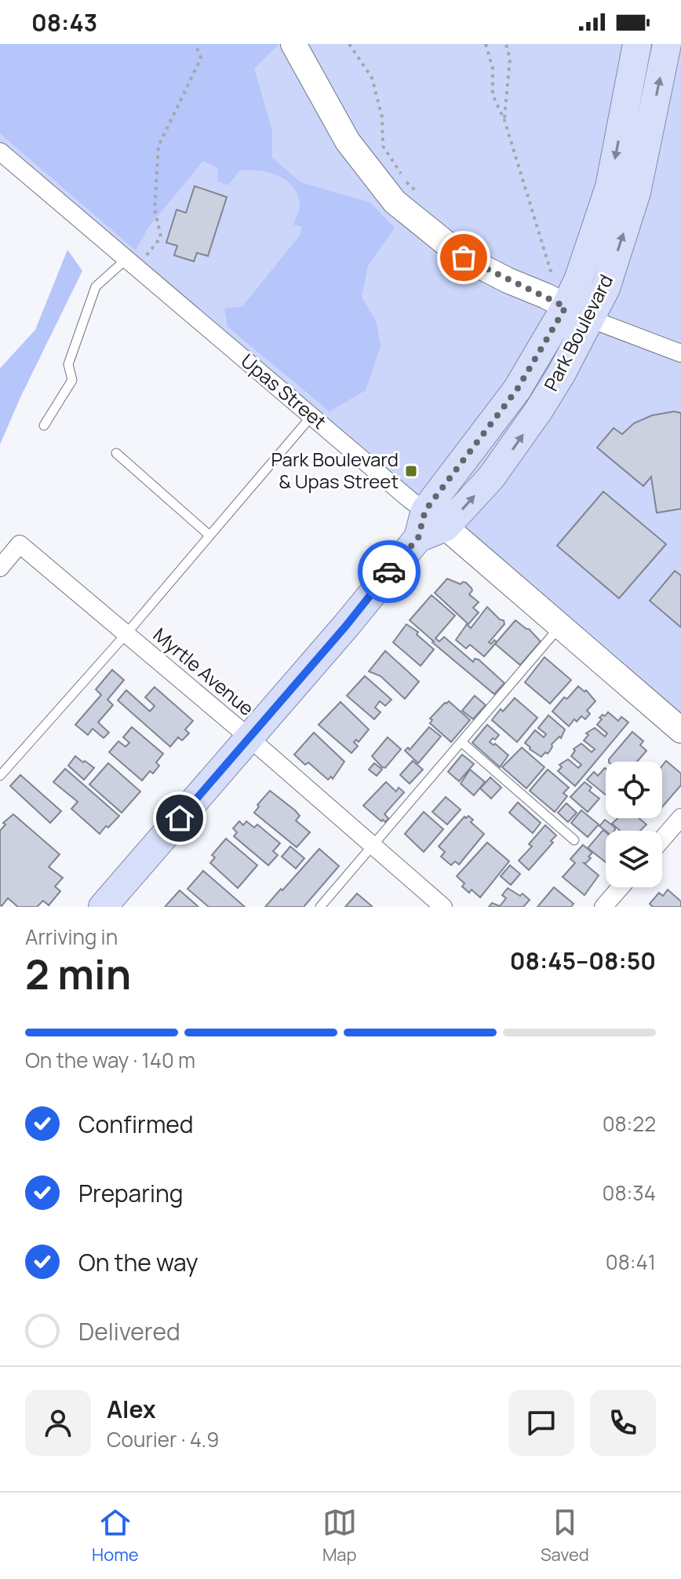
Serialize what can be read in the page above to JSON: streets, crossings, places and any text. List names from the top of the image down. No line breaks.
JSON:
{"streets":{"main road":["Park Boulevard"],"street":["Upas Street","Myrtle Avenue"]},"crossings":[["Park Boulevard","Upas Street"],["Park Boulevard","Myrtle Avenue"]],"places":{"transit":["Park Boulevard & Upas Street"]},"page":{"status":"08:43","heading":["2 min","Arriving in","08:45–08:50"],"panel":["Alex","Courier · 4.9"],"bar":"On the way · 140 m","list":[["Confirmed","08:22"],["Preparing","08:34"],["On the way","08:41"],"Delivered"],"tabs":["Home","Map","Saved"]}}
